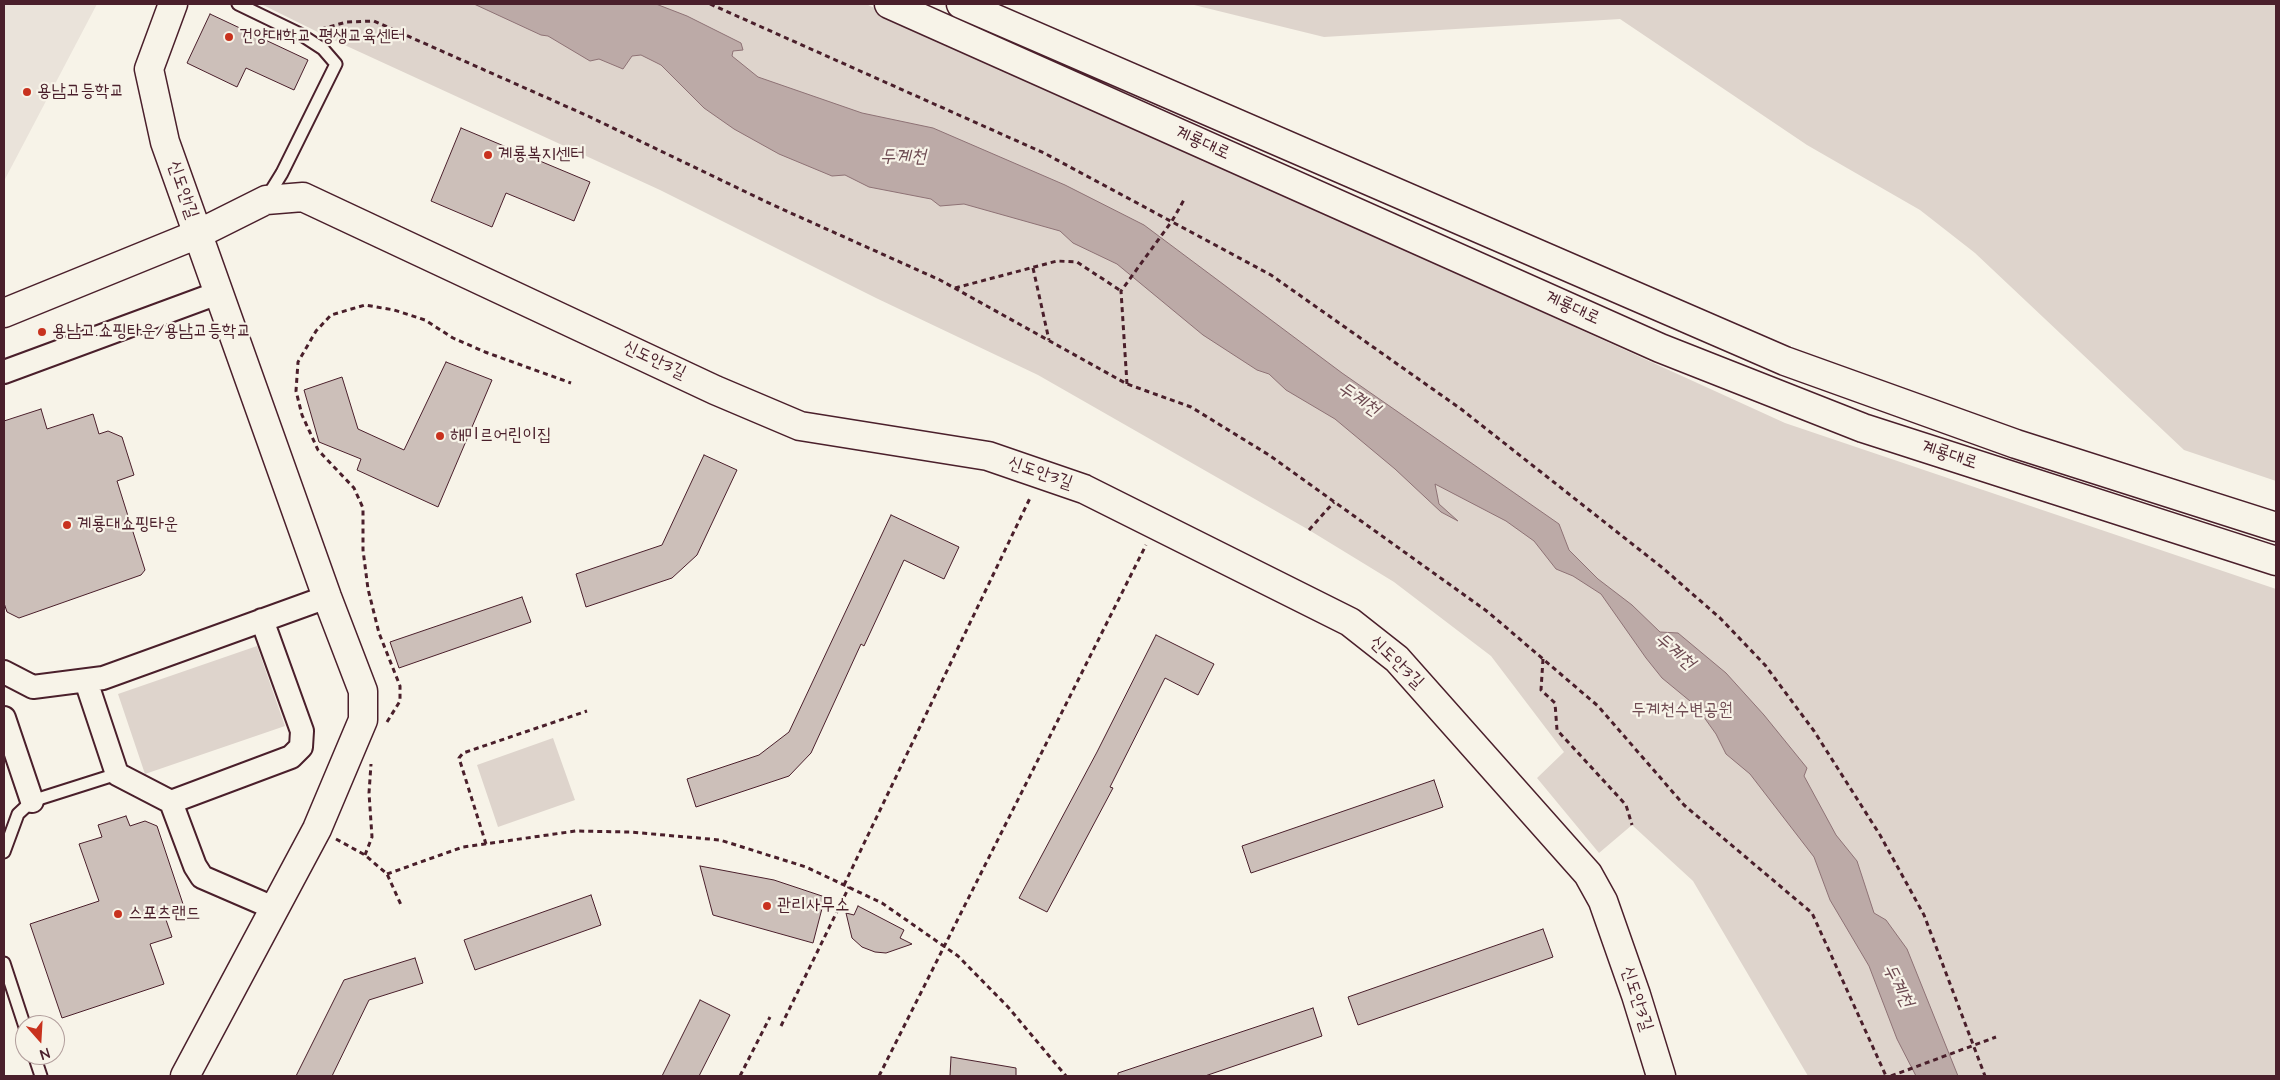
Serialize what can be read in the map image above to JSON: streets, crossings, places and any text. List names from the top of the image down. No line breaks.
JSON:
{"streets":{"street":["계룡대로","신도안1길","신도안3길"]},"crossings":[["신도안1길","신도안3길"]],"water":["두계천"],"parks":["두계천수변공원"],"places":["건양대학교 평생교육센터","용남고등학교","계룡복지센터","용남고.쇼핑타운/용남고등학교","해미르어린이집","계룡대쇼핑타운","관리사무소","스포츠랜드"],"north":"bottom"}
